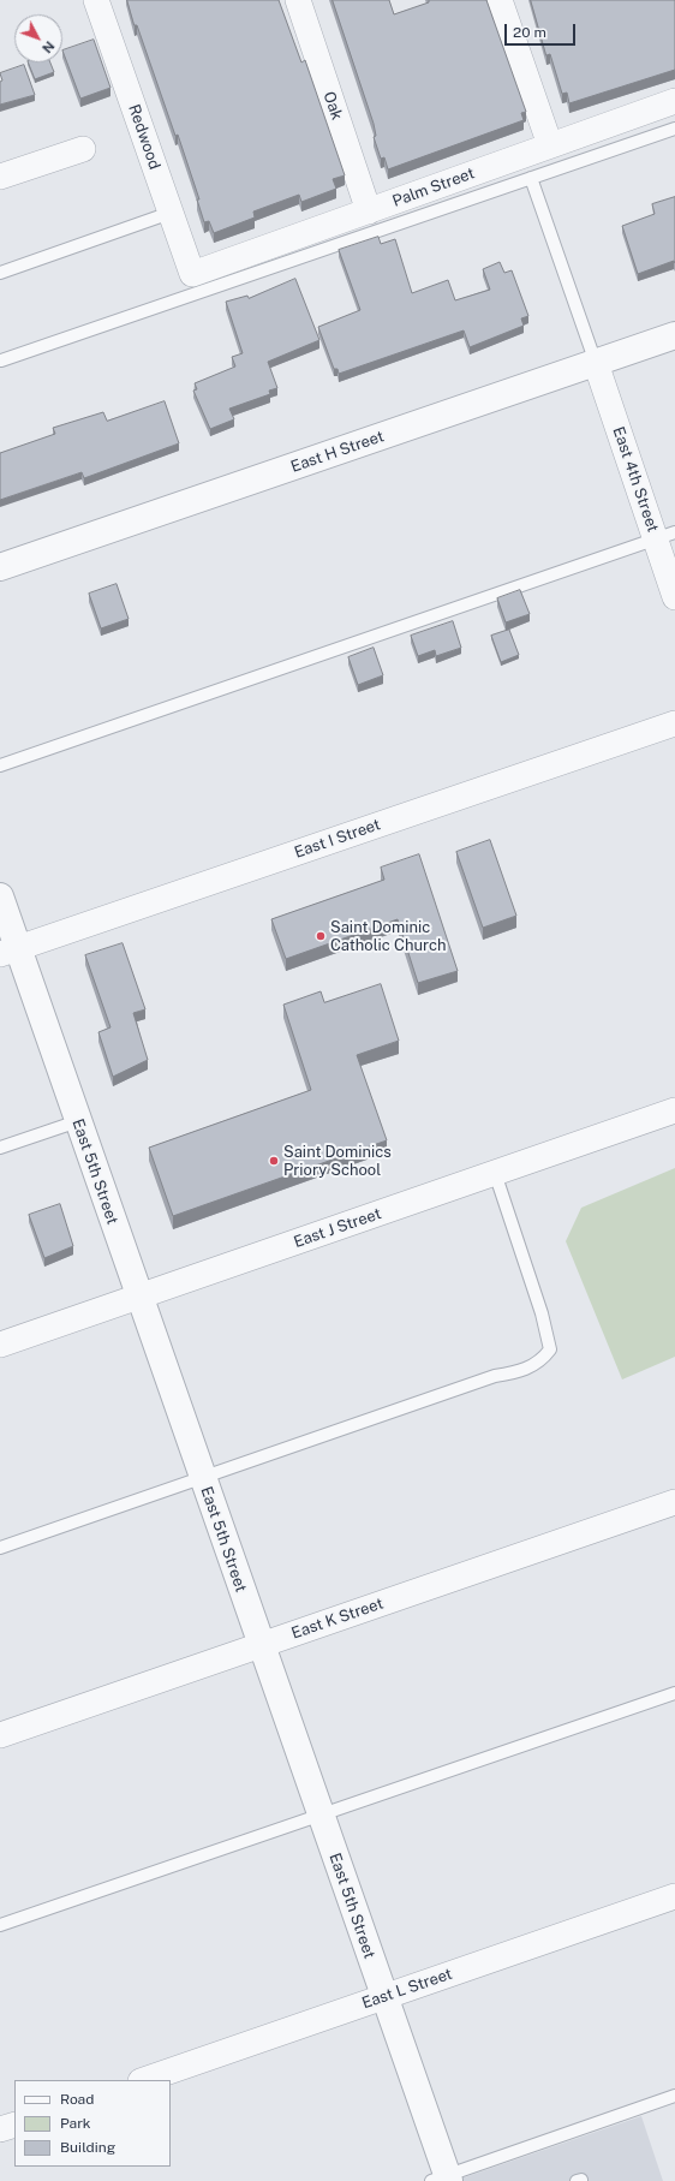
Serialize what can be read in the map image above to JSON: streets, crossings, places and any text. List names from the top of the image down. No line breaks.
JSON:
{"streets":{"street":["Oak","Redwood","Palm Street","East H Street","East 4th Street","East I Street","East 5th Street","East J Street","East K Street","East L Street"]},"crossings":[["Oak","Palm Street"],["Redwood","Palm Street"],["East H Street","East 4th Street"],["East I Street","East 5th Street"],["East 5th Street","East J Street"],["East 5th Street","East K Street"],["East 5th Street","East L Street"]],"places":["Saint Dominic Catholic Church","Saint Dominics Priory School"],"legend":["Road","Park","Building"],"scale_bar":"20 m","north":"bottom right"}
